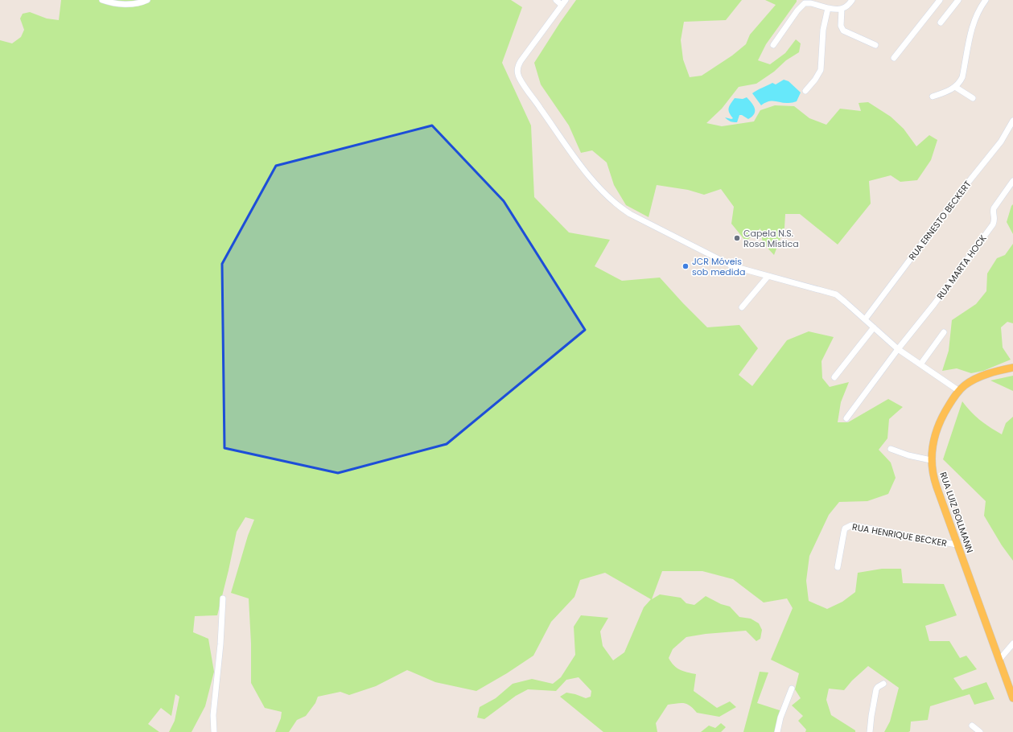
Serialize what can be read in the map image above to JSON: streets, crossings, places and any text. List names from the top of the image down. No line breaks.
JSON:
{"streets":{"main road":["RUA LUIZ BOLLMANN"],"street":["RUA ERNESTO BECKERT","RUA MARTA HOCK","RUA HENRIQUE BECKER"]},"crossings":[["RUA LUIZ BOLLMANN","RUA HENRIQUE BECKER"]],"places":["Capela N.S. Rosa Mística","JCR Móveis sob medida"]}
